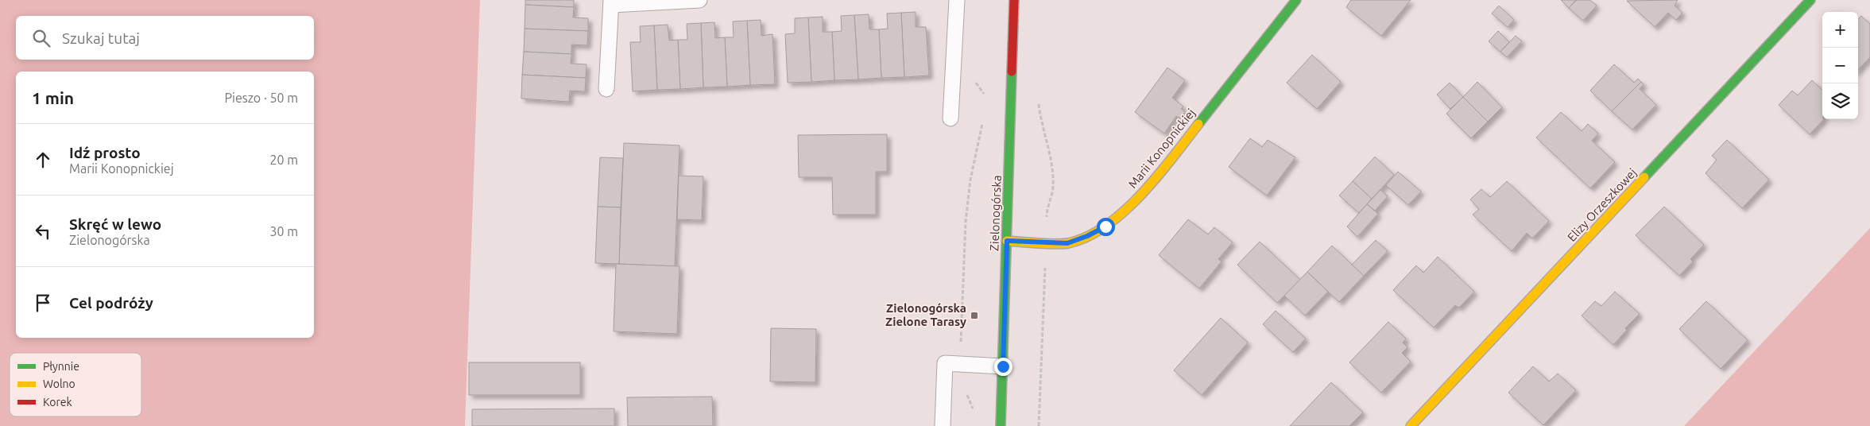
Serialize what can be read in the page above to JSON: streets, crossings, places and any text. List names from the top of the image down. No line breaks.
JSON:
{"streets":{"street":["Marii Konopnickiej","Elizy Orzeszkowej","Zielonogórska"]},"crossings":[["Marii Konopnickiej","Zielonogórska"]],"places":{"transit":["Zielonogórska Zielone Tarasy"]},"legend":["Płynnie","Wolno","Korek"],"page":{"map_buttons":["+","−"],"search":"Szukaj tutaj","heading":["1 min","Pieszo · 50 m"],"list":[["Idź prosto","Marii Konopnickiej","20 m"],["Skręć w lewo","Zielonogórska","30 m"],"Cel podróży"]}}
